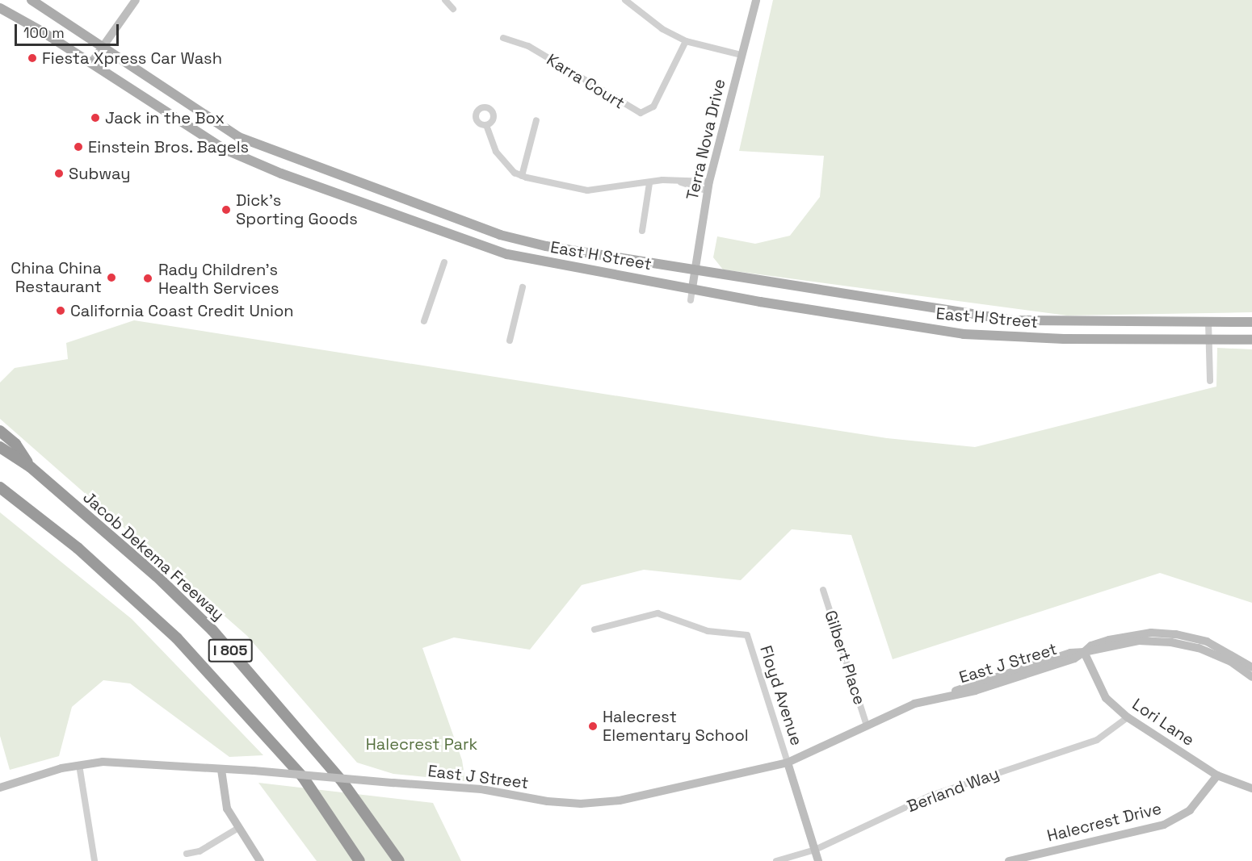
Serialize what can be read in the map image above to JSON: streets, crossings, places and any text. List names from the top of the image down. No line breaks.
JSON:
{"streets":{"highway":["Jacob Dekema Freeway","I 805"],"main road":["East H Street"],"street":["Karra Court","Terra Nova Drive","Gilbert Place","East J Street","Floyd Avenue","Lori Lane","Berland Way","Halecrest Drive"]},"crossings":[["Terra Nova Drive","East H Street"],["Gilbert Place","East J Street"],["East J Street","Floyd Avenue"],["East J Street","Lori Lane"],["Floyd Avenue","Berland Way"],["Lori Lane","Berland Way"],["Lori Lane","Halecrest Drive"]],"parks":["Halecrest Park"],"places":["Fiesta Xpress Car Wash","Jack in the Box","Einstein Bros. Bagels","Subway","Dick's Sporting Goods","China China Restaurant","Rady Children's Health Services","California Coast Credit Union","Halecrest Elementary School"],"scale_bar":"100 m"}
